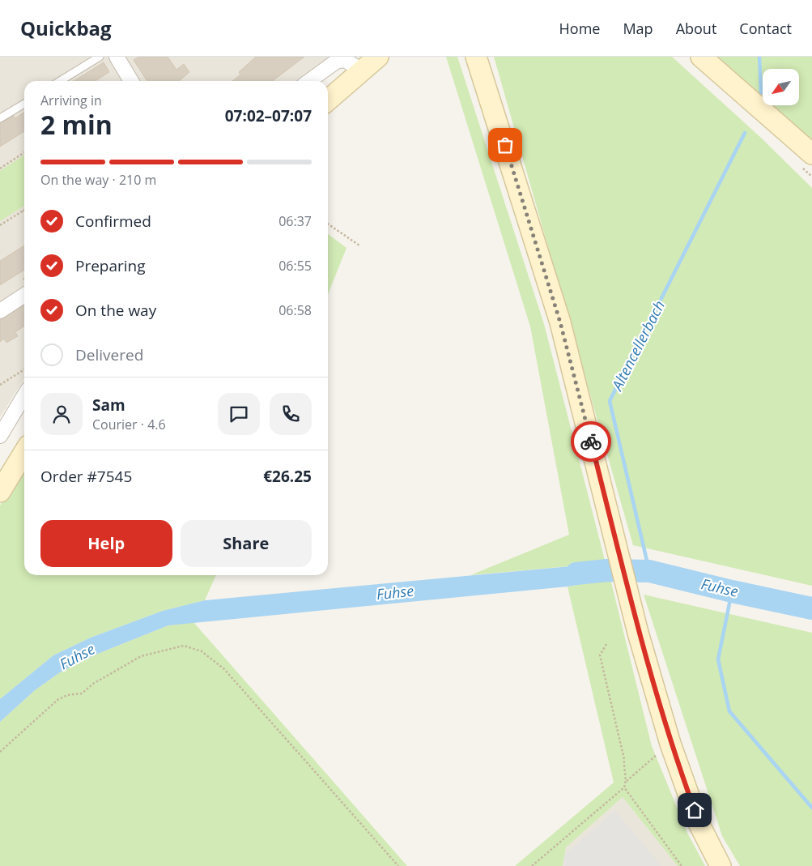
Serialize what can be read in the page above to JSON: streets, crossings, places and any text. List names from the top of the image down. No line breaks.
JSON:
{"water":["Altencellerbach","Fuhse"],"north":"bottom left","page":{"header":"Quickbag","nav":["Home","Map","About","Contact"],"heading":["2 min","Arriving in","07:02–07:07"],"panel":["Sam","Courier · 4.6","Order #7545","€26.25"],"bar":"On the way · 210 m","list":[["Confirmed","06:37"],["Preparing","06:55"],["On the way","06:58"],"Delivered"],"buttons":["Help","Share"]}}
